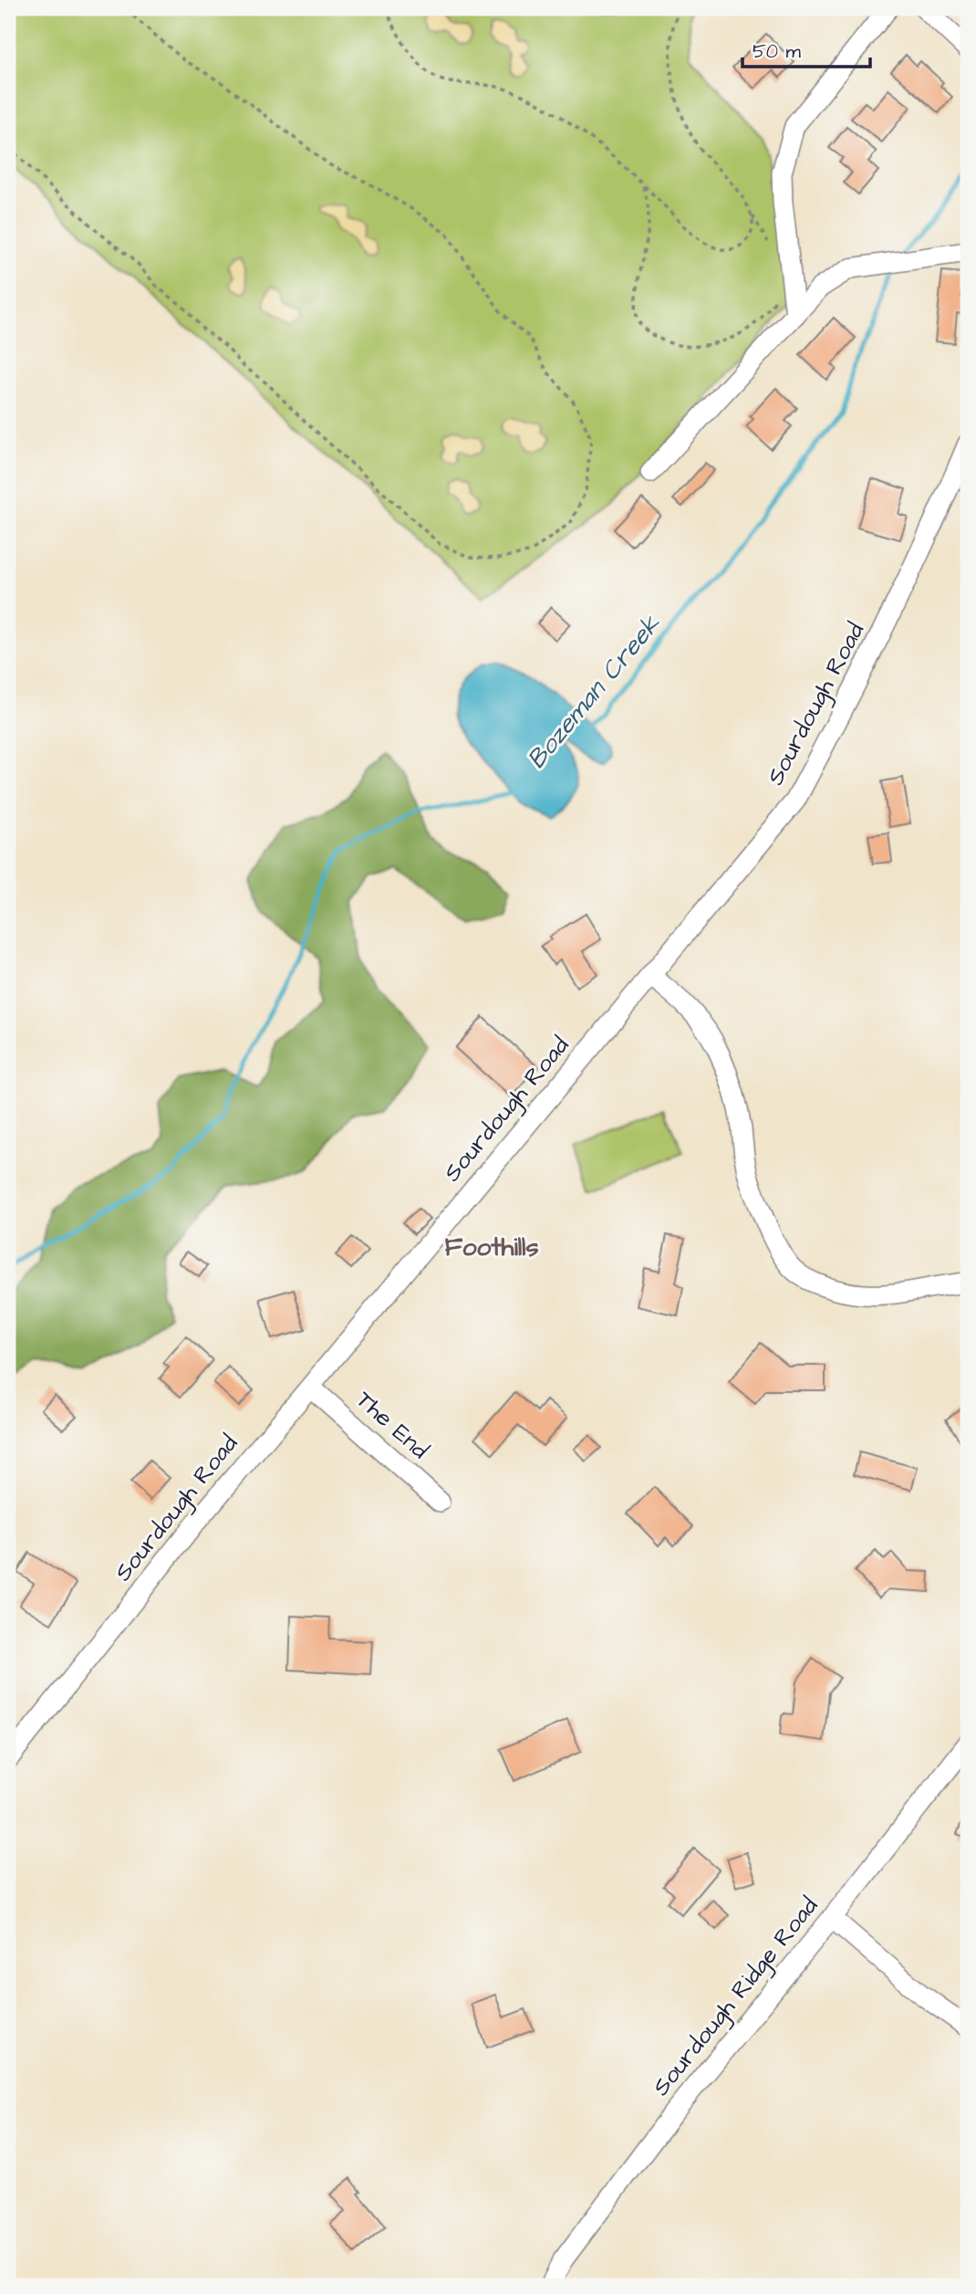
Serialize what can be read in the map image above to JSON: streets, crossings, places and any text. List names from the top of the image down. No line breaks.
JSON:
{"streets":{"street":["Sourdough Road","The End","Sourdough Ridge Road"]},"crossings":[["Sourdough Road","The End"]],"districts":["Foothills"],"water":["Bozeman Creek"],"scale_bar":"50 m"}
